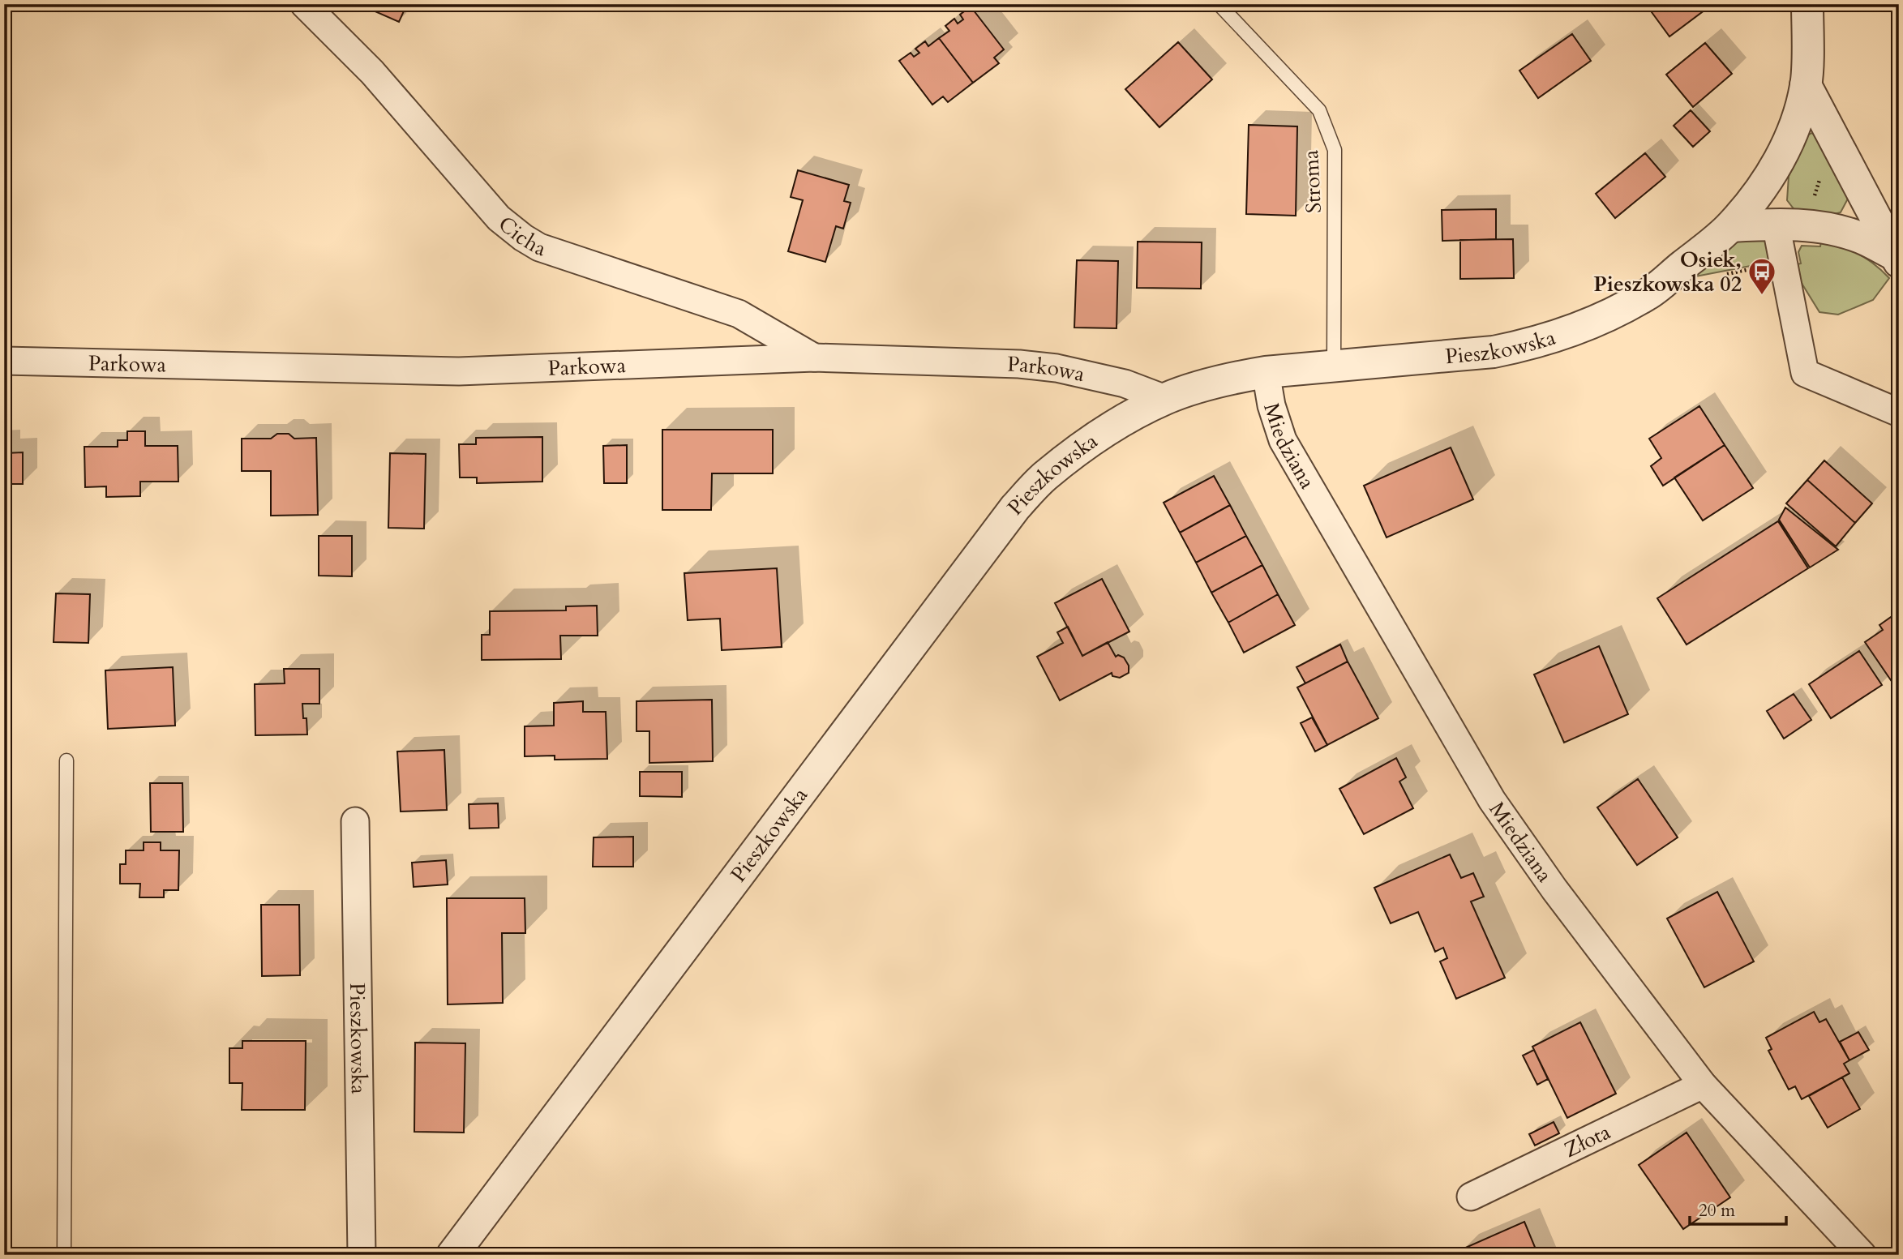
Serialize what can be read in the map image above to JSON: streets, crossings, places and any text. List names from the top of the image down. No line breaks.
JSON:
{"streets":{"street":["Cicha","Pieszkowska","Parkowa","Miedziana","Złota"],"lane":["Stroma"]},"crossings":[["Stroma","Pieszkowska"],["Cicha","Parkowa"],["Pieszkowska","Parkowa"],["Pieszkowska","Miedziana"],["Miedziana","Złota"]],"places":{"bus stop":["Osiek, Pieszkowska 02"]},"scale_bar":"20 m"}
